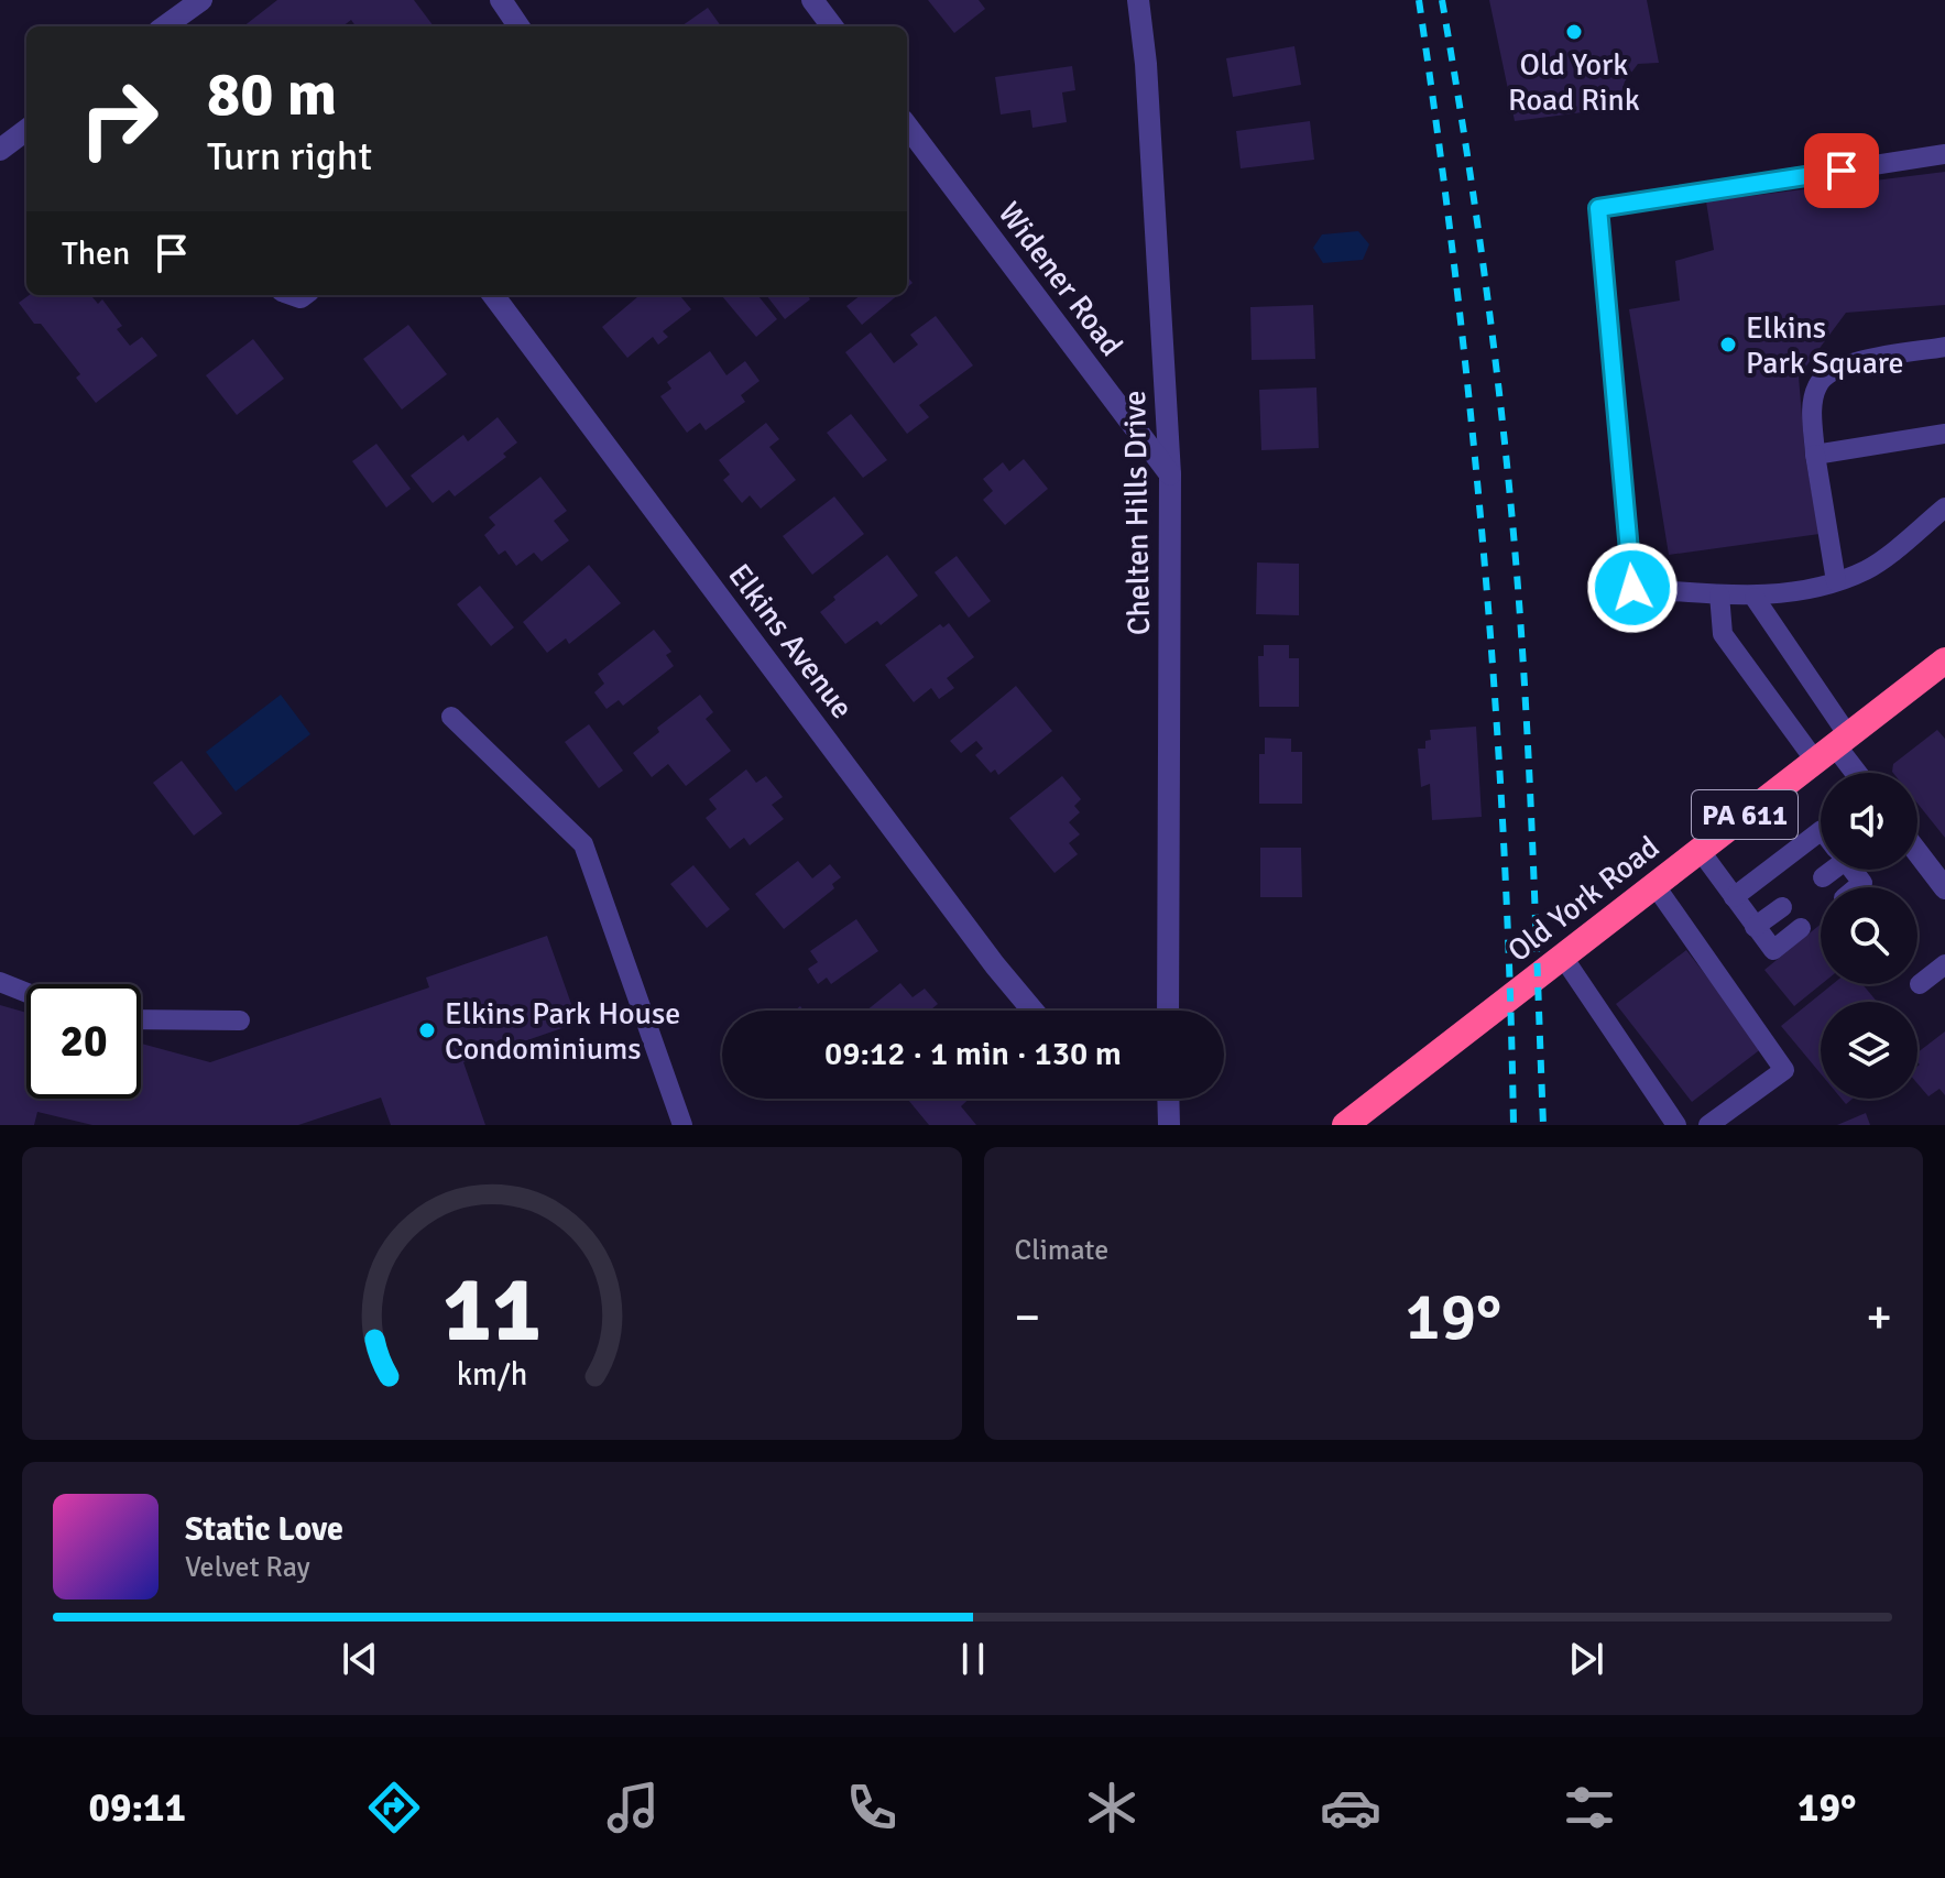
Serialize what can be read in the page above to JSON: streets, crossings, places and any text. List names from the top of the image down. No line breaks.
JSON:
{"streets":{"highway":["PA 611","Old York Road"],"street":["Widener Road","Chelten Hills Drive","Elkins Avenue"]},"crossings":[["Widener Road","Chelten Hills Drive"]],"places":["Old York Road Rink","Elkins Park Square","Elkins Park House Condominiums"],"page":{"turn":["80 m","Turn right"],"then":"Then","limit":"20","trip":"09:12 · 1 min · 130 m","tile":"Climate","heat":["−","19°","+"],"song":["Static Love","Velvet Ray"],"tabs":["09:11","19°"],"gauge":["11","km/h"]}}
